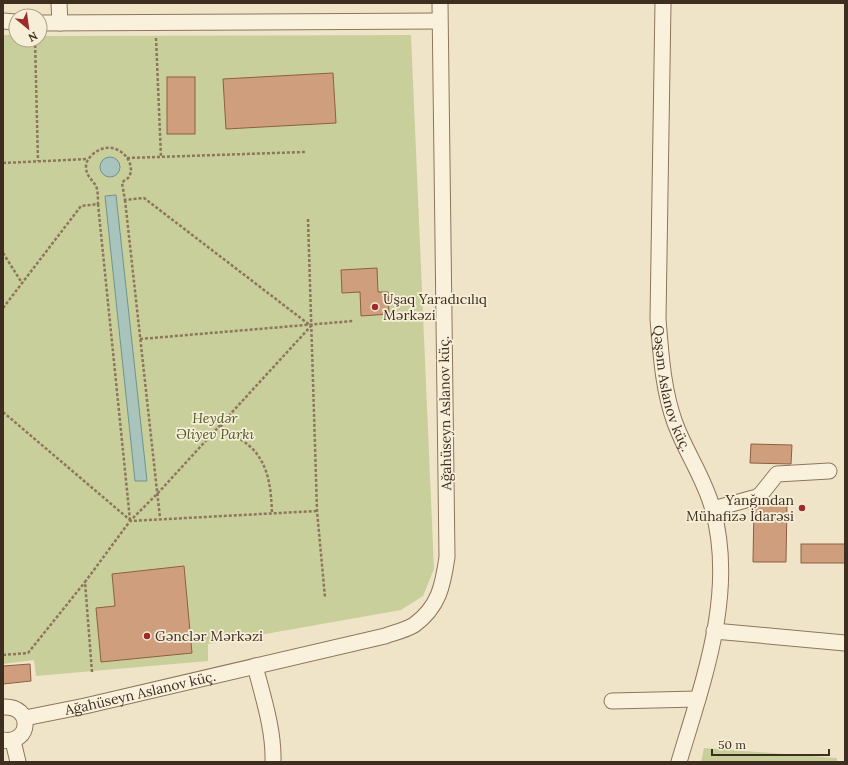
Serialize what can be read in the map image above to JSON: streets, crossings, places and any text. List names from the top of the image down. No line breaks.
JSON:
{"streets":{"street":["Qəşəm Aslanov küç.","Ağahüseyn Aslanov küç."]},"parks":["Heydər Əliyev Parkı"],"places":["Uşaq Yaradıcılıq Mərkəzi","Yanğından Mühafizə İdarəsi","Gənclər Mərkəzi"],"scale_bar":"50 m","north":"bottom right"}
